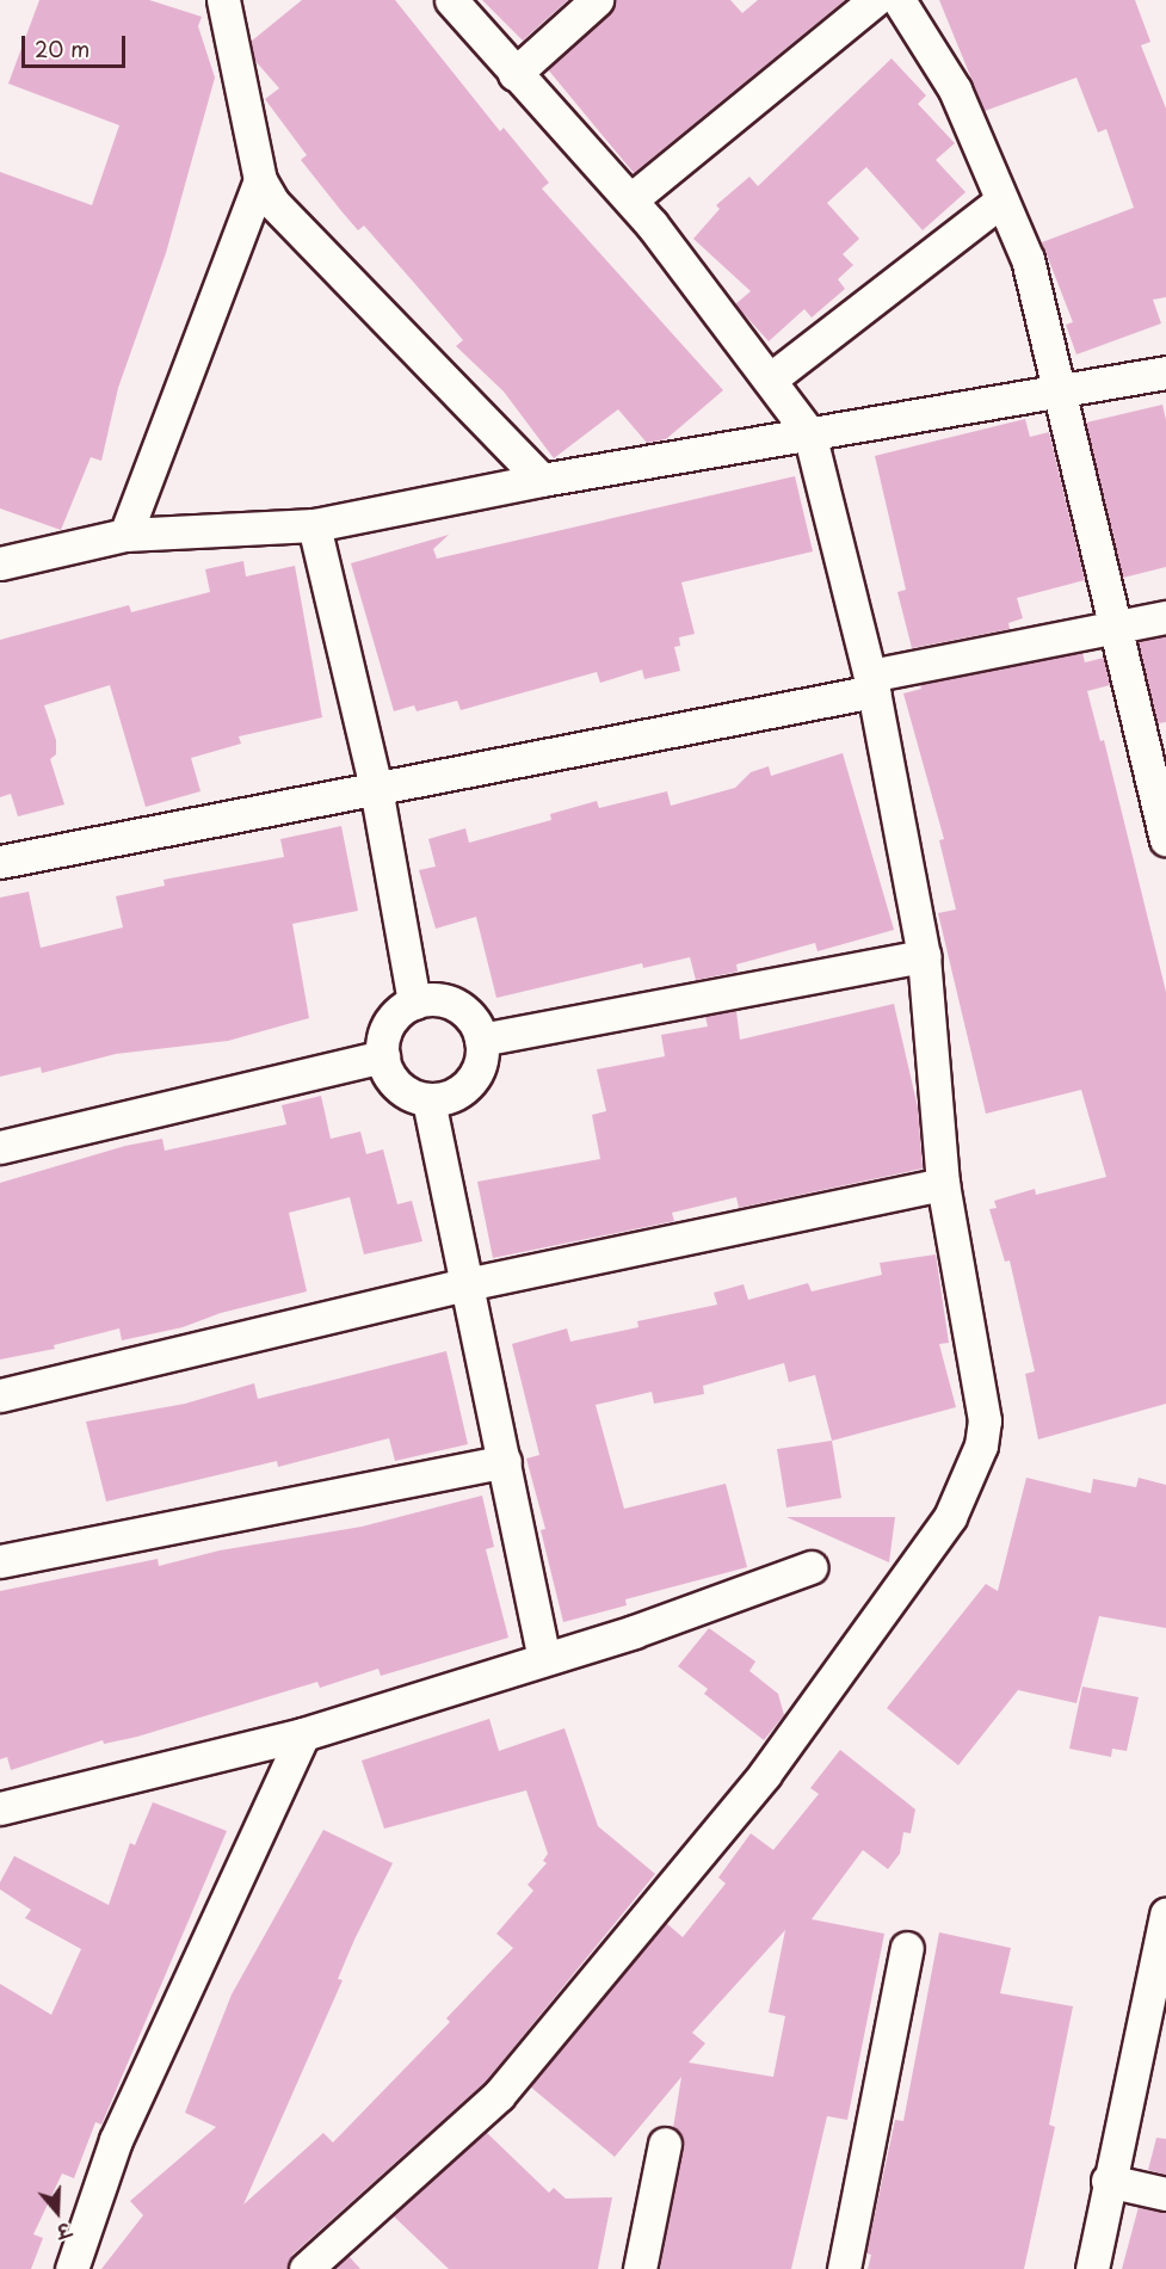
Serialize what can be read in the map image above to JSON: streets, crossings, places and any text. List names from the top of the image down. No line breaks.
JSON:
{"scale_bar":"20 m","north":"bottom"}
